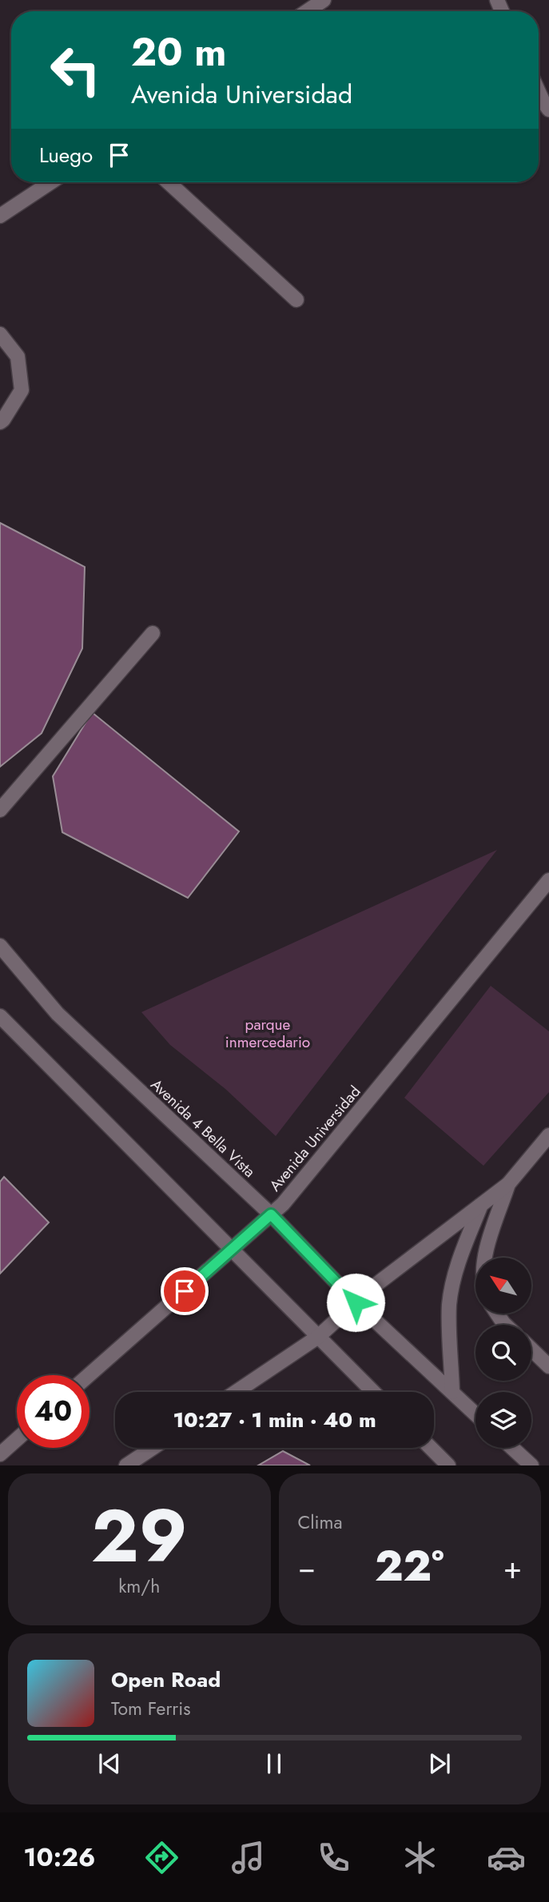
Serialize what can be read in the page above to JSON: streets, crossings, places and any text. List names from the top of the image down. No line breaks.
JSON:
{"streets":{"street":["Avenida 4 Bella Vista","Avenida Universidad"]},"crossings":[["Avenida 4 Bella Vista","Avenida Universidad"]],"parks":["parque inmercedario"],"north":"top left","page":{"turn":["20 m","Avenida Universidad"],"then":"Luego","limit":"40","trip":"10:27 · 1 min · 40 m","tile":[["29","km/h"],"Clima"],"heat":["−","22°","+"],"song":["Open Road","Tom Ferris"],"tabs":"10:26"}}
